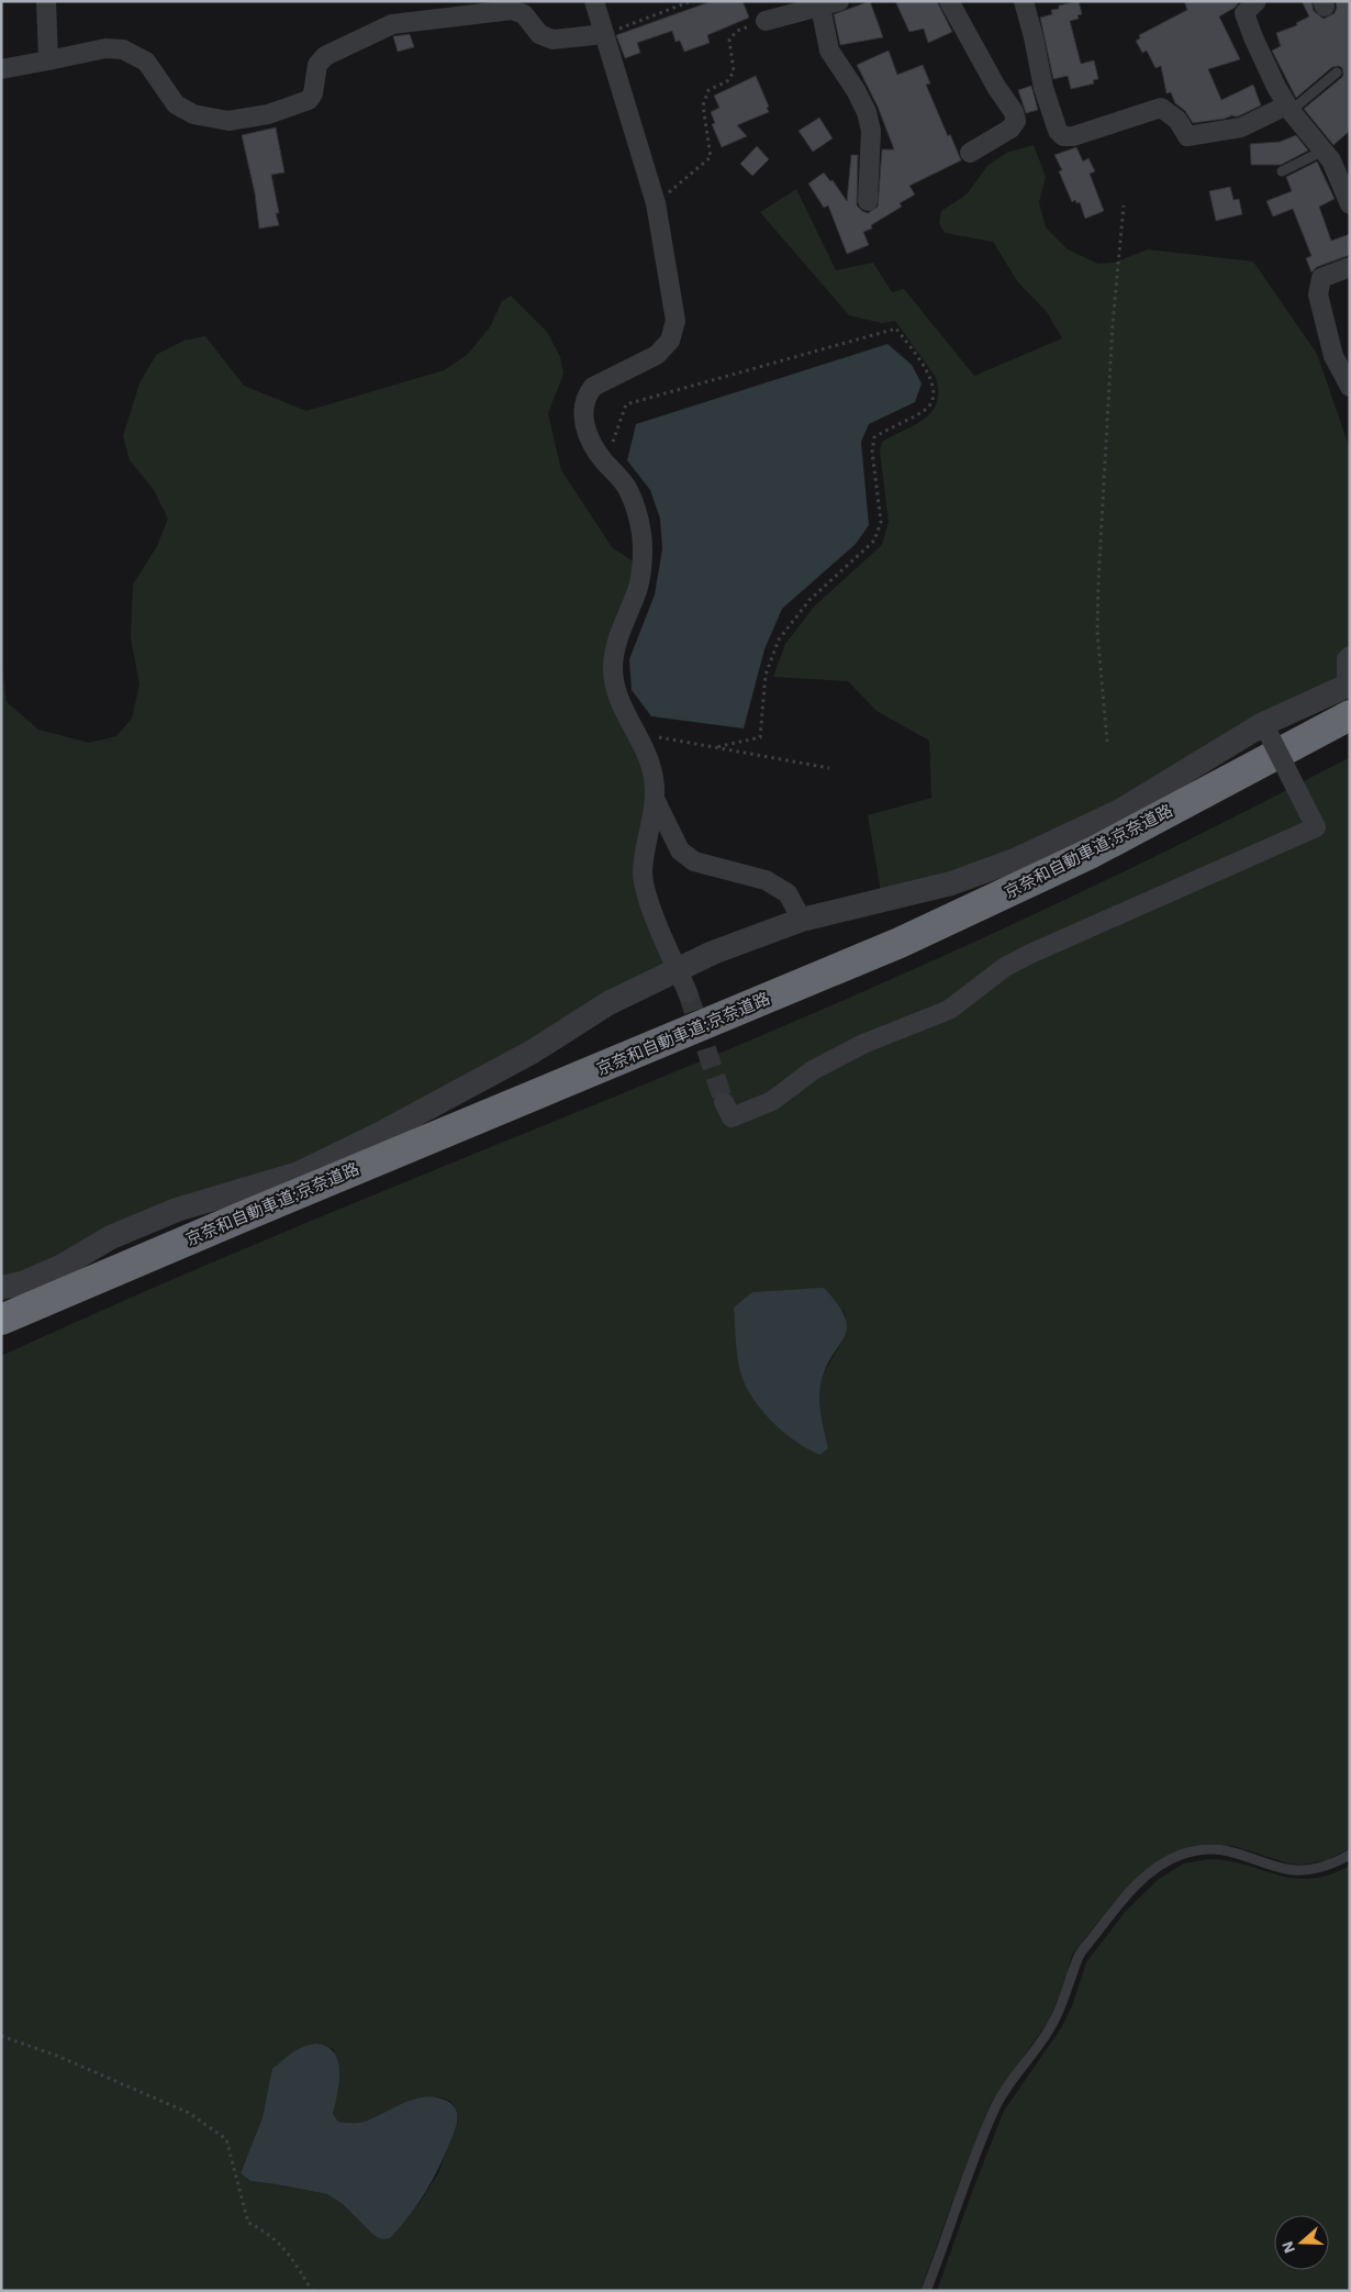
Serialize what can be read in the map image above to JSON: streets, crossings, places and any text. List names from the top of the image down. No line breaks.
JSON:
{"streets":{"highway":["京奈和自動車道;京奈道路"]},"north":"left"}
